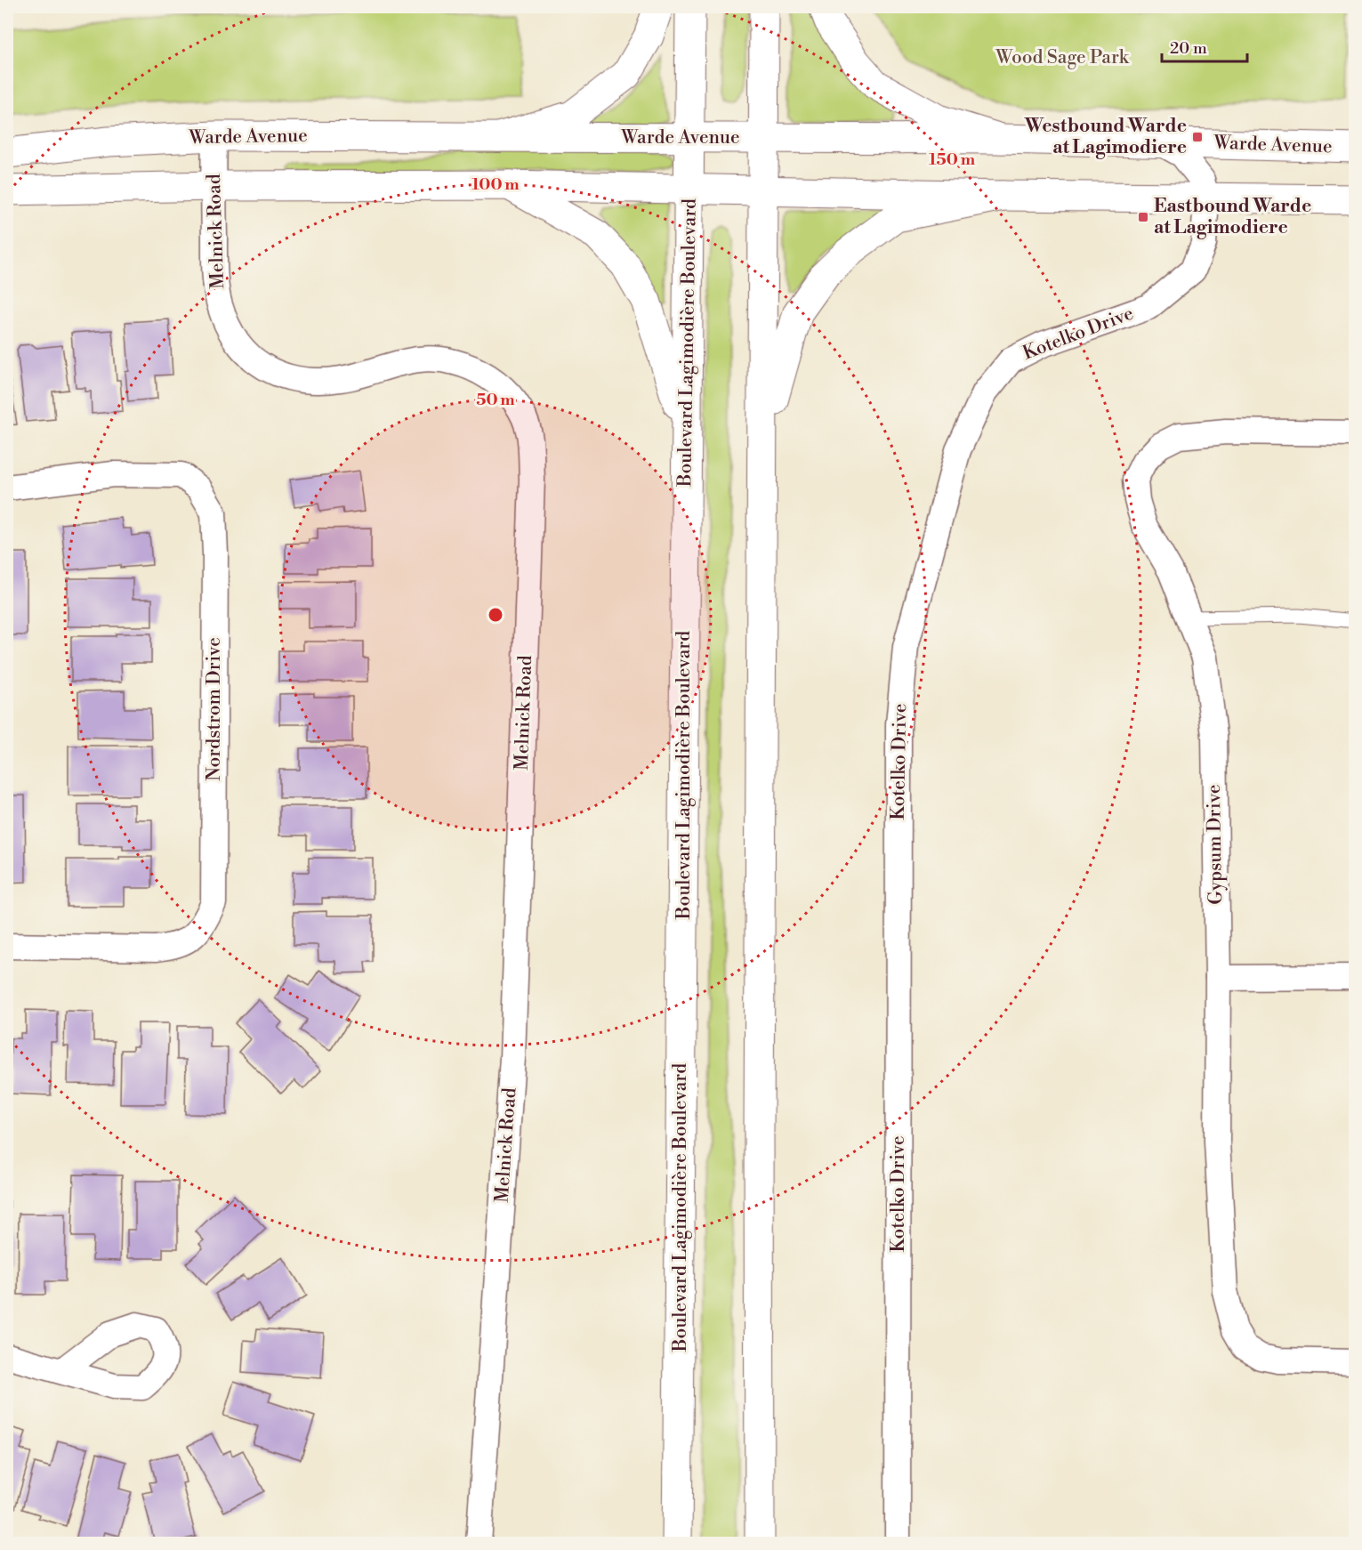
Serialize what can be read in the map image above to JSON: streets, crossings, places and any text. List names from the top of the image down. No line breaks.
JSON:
{"streets":{"main road":["Warde Avenue","Boulevard Lagimodière Boulevard"],"street":["Melnick Road","Kotelko Drive","Nordstrom Drive","Gypsum Drive"]},"crossings":[["Warde Avenue","Melnick Road"],["Warde Avenue","Kotelko Drive"],["Warde Avenue","Boulevard Lagimodière Boulevard"]],"parks":["Wood Sage Park"],"places":{"transit":["Westbound Warde at Lagimodiere","Eastbound Warde at Lagimodiere"]},"scale_bar":"20 m","rings":["150 m","100 m","50 m"]}
